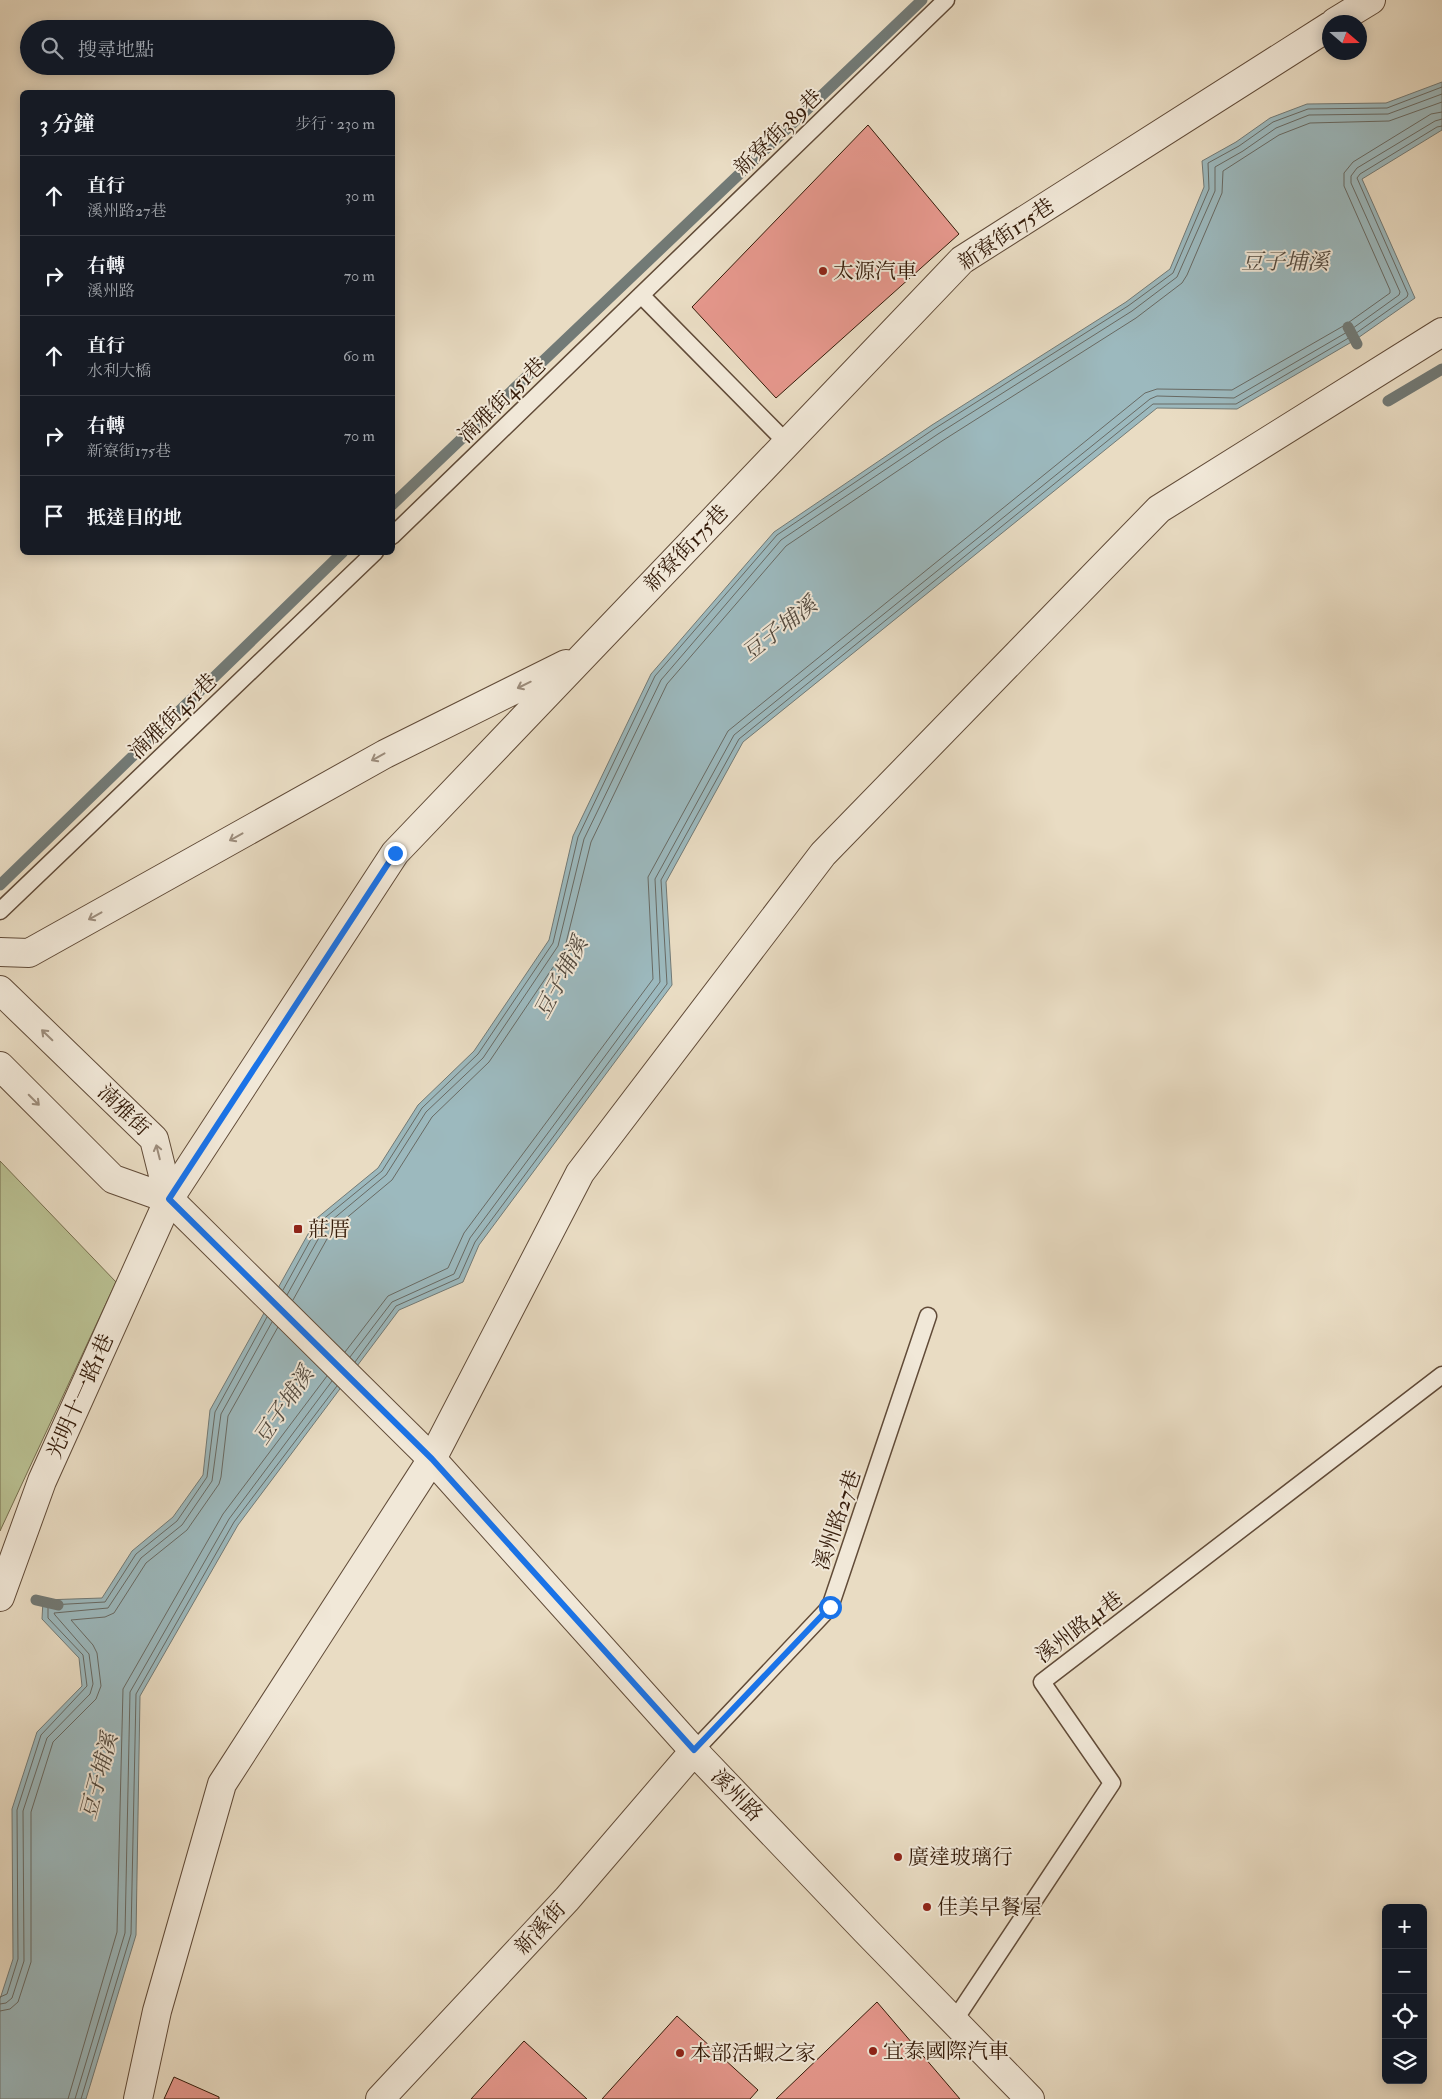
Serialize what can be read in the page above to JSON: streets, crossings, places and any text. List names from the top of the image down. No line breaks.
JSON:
{"streets":{"street":["新寮街175巷","湳雅街","光明十一路1巷","溪州路","新溪街"],"lane":["新寮街389巷","湳雅街451巷","溪州路27巷","溪州路41巷"]},"crossings":[["新寮街389巷","湳雅街451巷"],["新寮街175巷","湳雅街"],["新寮街175巷","光明十一路1巷"],["新寮街175巷","溪州路"],["湳雅街","光明十一路1巷"],["湳雅街","溪州路"],["光明十一路1巷","溪州路"],["溪州路27巷","溪州路"],["溪州路27巷","新溪街"],["溪州路41巷","溪州路"],["溪州路","新溪街"]],"water":["豆子埔溪"],"places":{"other":["太源汽車","廣達玻璃行","佳美早餐屋","宜泰國際汽車","本部活蝦之家"],"transit":["莊厝"]},"north":"right","page":{"search":"搜尋地點","heading":["3 分鐘","步行 · 230 m"],"list":[["直行","溪州路27巷","30 m"],["右轉","溪州路","70 m"],["直行","水利大橋","60 m"],["右轉","新寮街175巷","70 m"],"抵達目的地"],"map_buttons":["+","−"]}}
